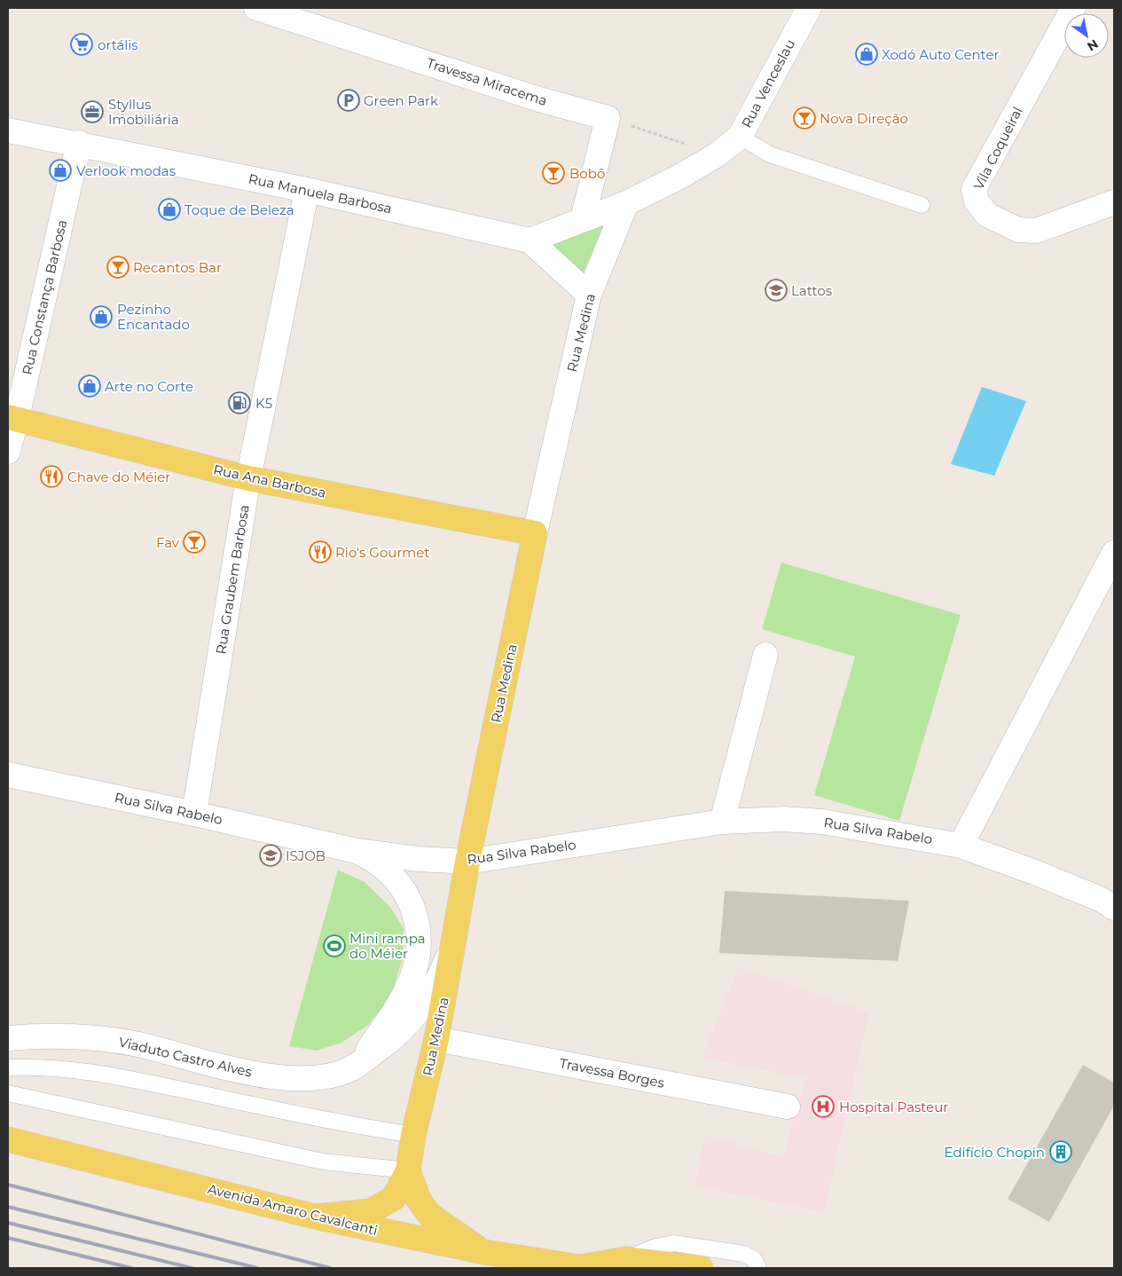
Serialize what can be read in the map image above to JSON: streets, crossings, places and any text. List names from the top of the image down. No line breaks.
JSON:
{"streets":{"main road":["Rua Medina","Rua Ana Barbosa","Avenida Amaro Cavalcanti"],"street":["Travessa Miracema","Rua Venceslau","Vila Coqueiral","Rua Manuela Barbosa","Rua Constança Barbosa","Rua Graubem Barbosa","Rua Silva Rabelo","Viaduto Castro Alves","Travessa Borges"]},"crossings":[["Rua Venceslau","Rua Medina"],["Rua Manuela Barbosa","Rua Constança Barbosa"],["Rua Manuela Barbosa","Rua Graubem Barbosa"],["Rua Constança Barbosa","Rua Ana Barbosa"],["Rua Medina","Rua Ana Barbosa"],["Rua Medina","Rua Silva Rabelo"],["Rua Medina","Viaduto Castro Alves"],["Rua Medina","Travessa Borges"],["Rua Medina","Avenida Amaro Cavalcanti"],["Rua Ana Barbosa","Rua Graubem Barbosa"],["Rua Graubem Barbosa","Rua Silva Rabelo"]],"places":{"supermarket":["ortális"],"shop":["Xodó Auto Center","Verlook modas","Toque de Beleza","Pezinho Encantado","Arte no Corte"],"parking":["Green Park"],"office":["Styllus Imobiliária"],"bar":["Nova Direção","Bobô","Recantos Bar","Fav"],"school or university":["Lattos","ISJOB"],"fuel station":["K5"],"restaurant":["Chave do Méier","Rio's Gourmet"],"sports":["Mini rampa do Méier"],"hospital":["Hospital Pasteur"],"building":["Edifício Chopin"]},"north":"bottom right"}
